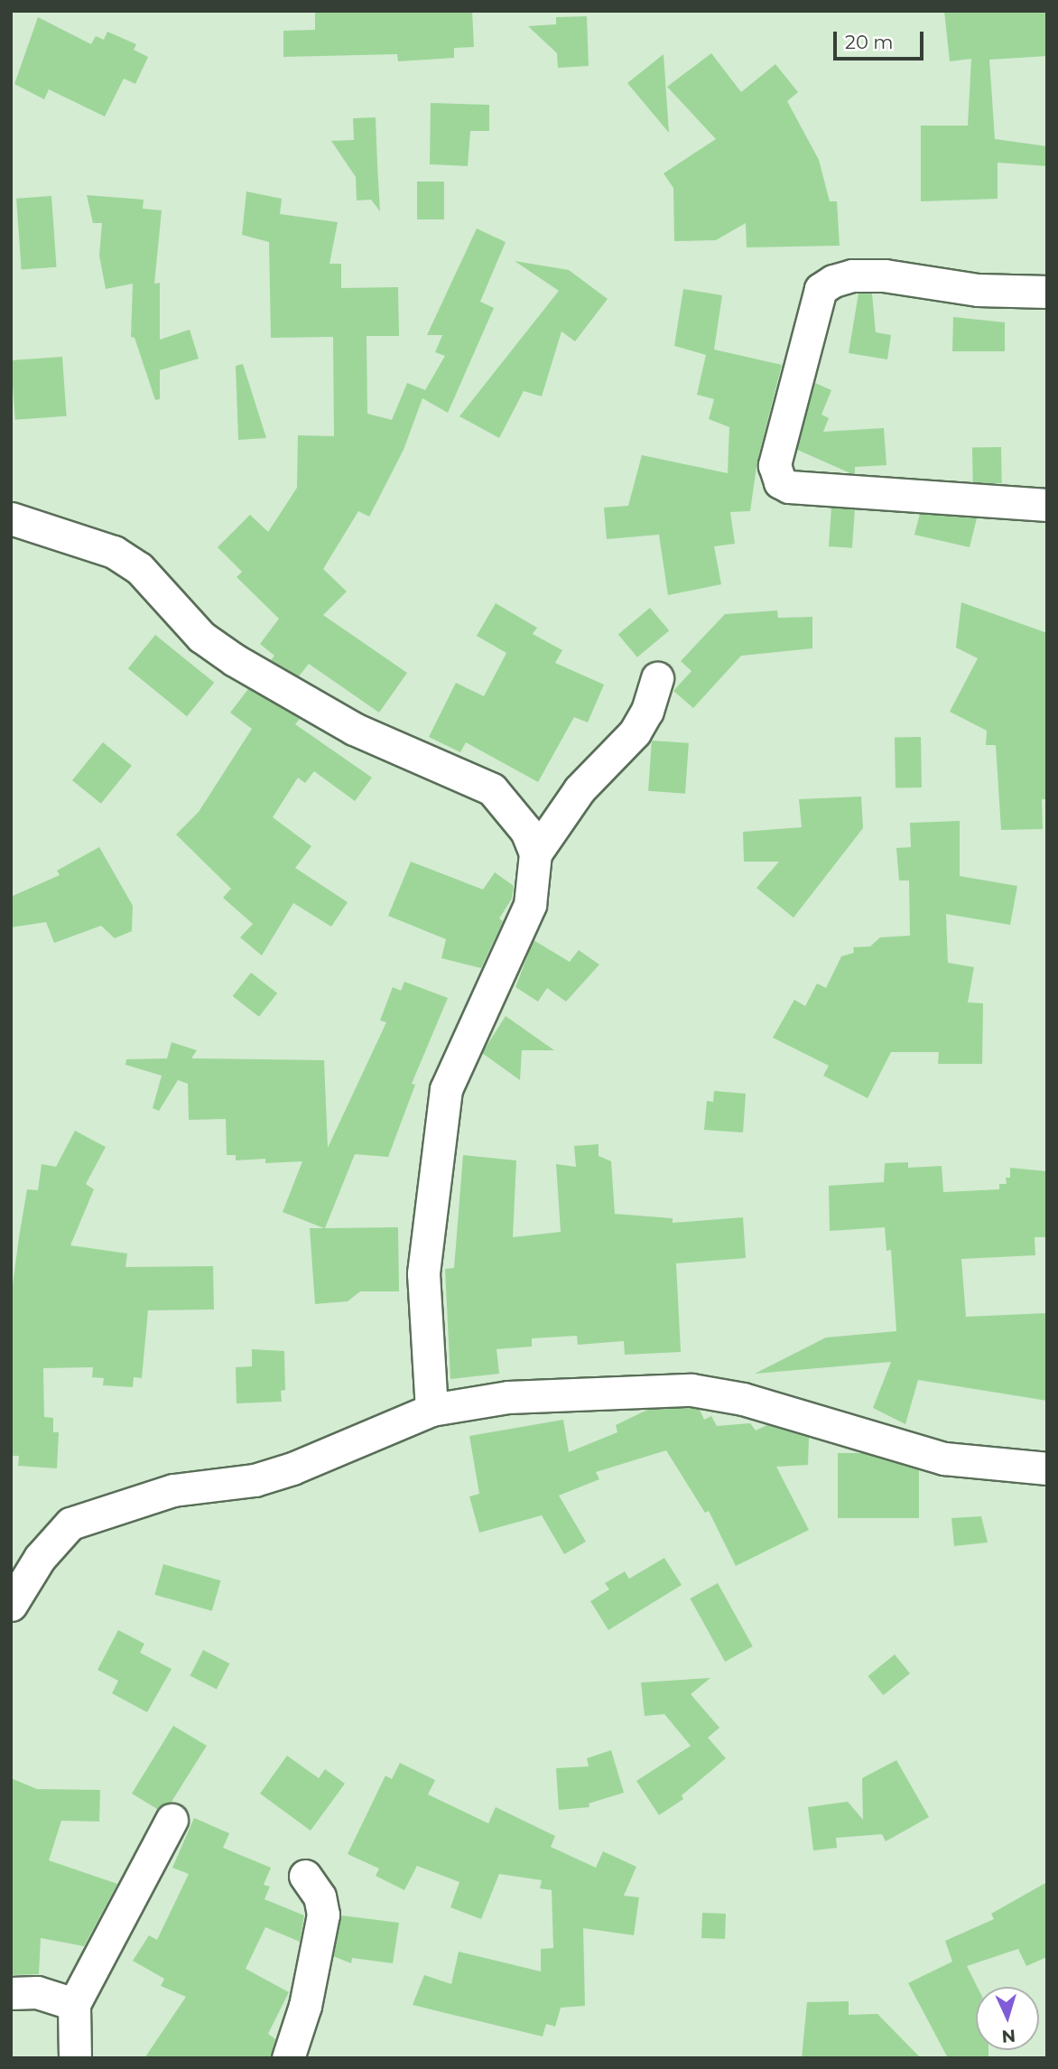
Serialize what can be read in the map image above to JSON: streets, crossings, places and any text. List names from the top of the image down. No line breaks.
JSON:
{"scale_bar":"20 m","north":"bottom"}
